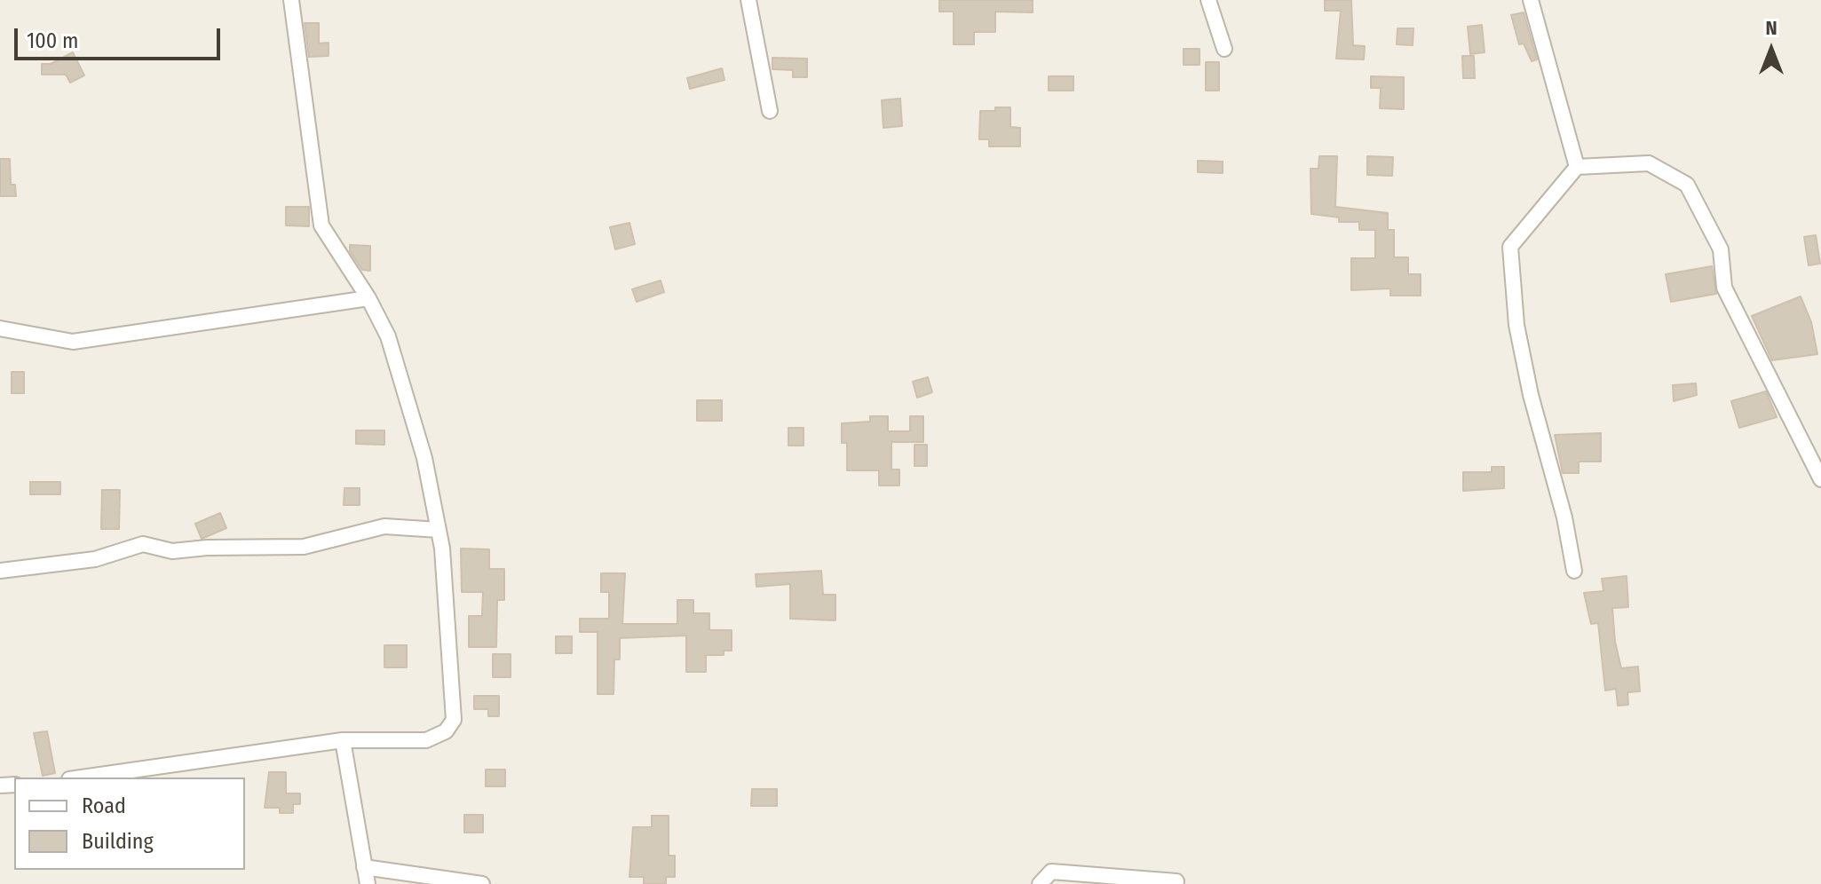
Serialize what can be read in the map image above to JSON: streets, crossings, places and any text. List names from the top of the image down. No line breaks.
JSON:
{"legend":["Road","Building"],"scale_bar":"100 m","north":"top"}
